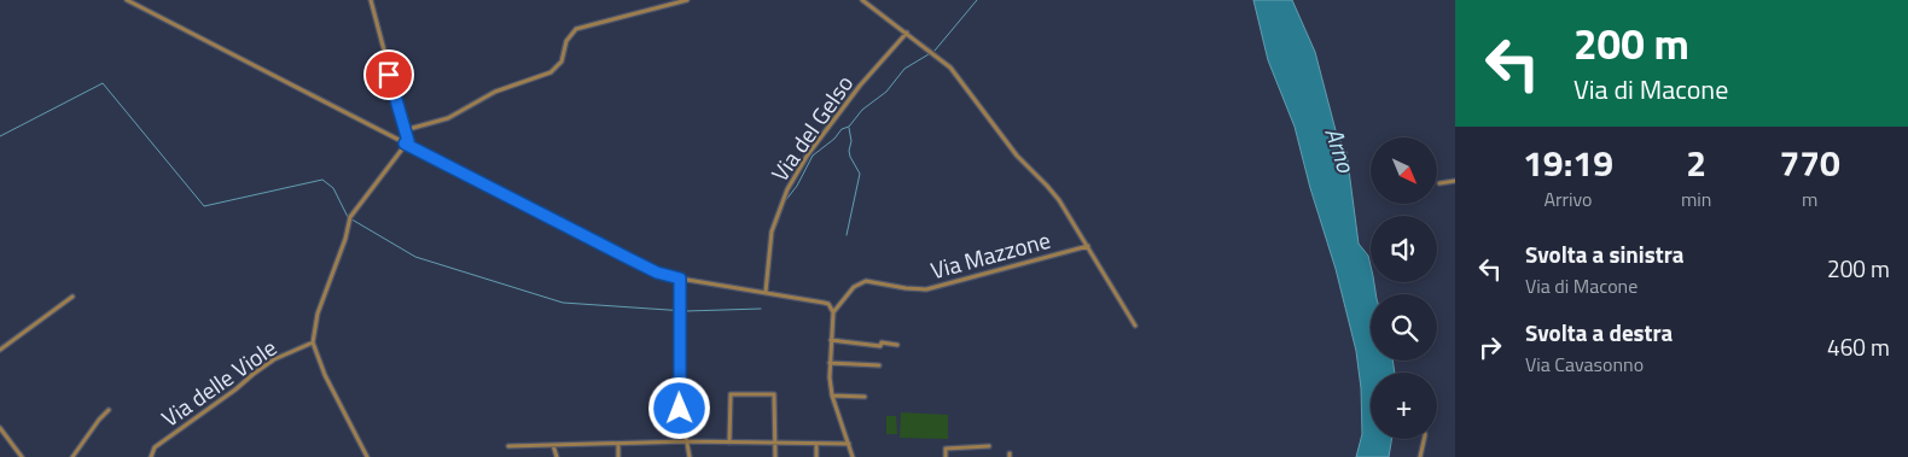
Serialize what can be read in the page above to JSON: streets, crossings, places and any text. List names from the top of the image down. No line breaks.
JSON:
{"streets":{"street":["Via del Gelso","Via Mazzone","Via delle Viole"]},"water":["Arno"],"north":"bottom right","page":{"turn":["200 m","Via di Macone"],"eta":["19:19","Arrivo","2","min","770","m"],"map_buttons":"+","list":[{"name":"Svolta a sinistra","note":"Via di Macone","value":"200 m"},{"name":"Svolta a destra","note":"Via Cavasonno","value":"460 m"}]}}
